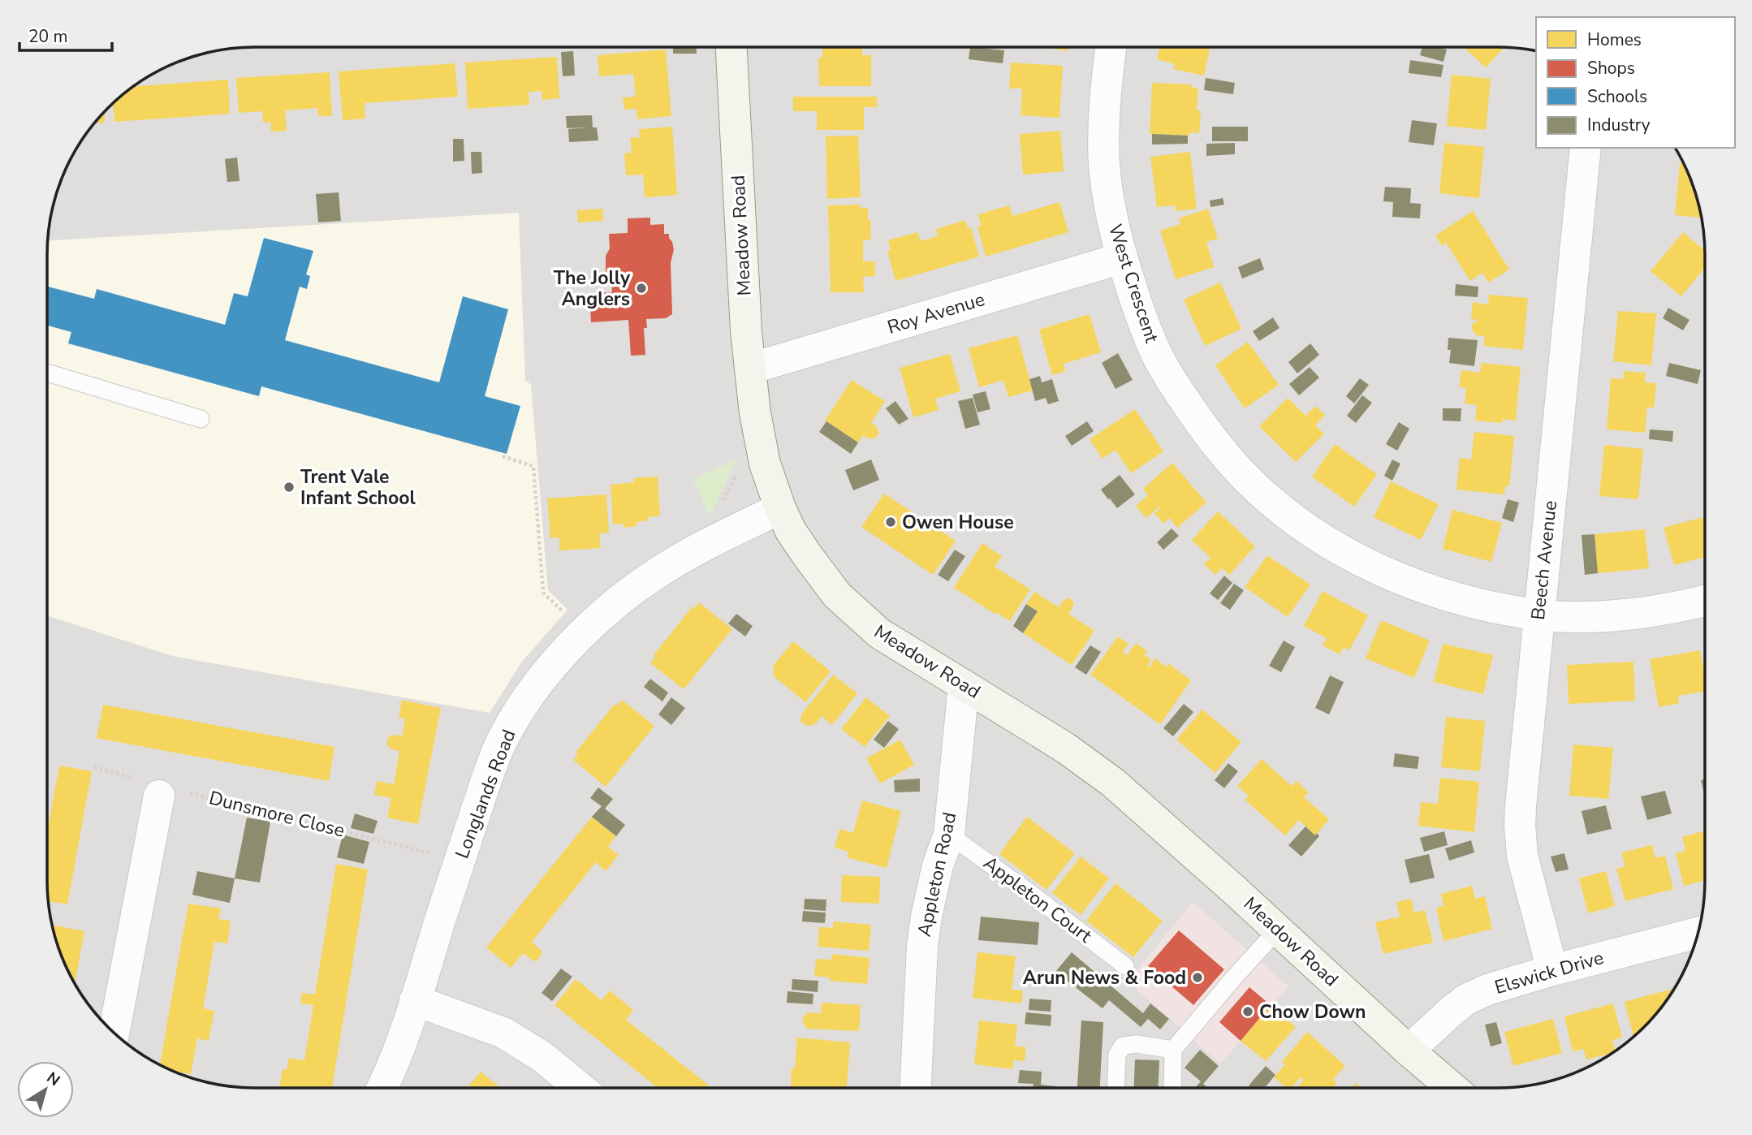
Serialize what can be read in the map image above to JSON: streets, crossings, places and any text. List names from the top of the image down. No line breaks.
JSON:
{"streets":{"street":["Meadow Road","West Crescent","Roy Avenue","Beech Avenue","Longlands Road","Appleton Road","Elswick Drive"],"lane":["Appleton Court"],"path":["Dunsmore Close"]},"crossings":[["Meadow Road","Roy Avenue"],["Meadow Road","Longlands Road"],["Meadow Road","Appleton Road"],["Meadow Road","Elswick Drive"],["West Crescent","Roy Avenue"],["West Crescent","Beech Avenue"],["Beech Avenue","Elswick Drive"],["Longlands Road","Dunsmore Close"],["Appleton Road","Appleton Court"]],"places":["The Jolly Anglers","Trent Vale Infant School","Owen House","Arun News & Food","Chow Down"],"legend":["Homes","Shops","Schools","Industry"],"scale_bar":"20 m","north":"top right"}
